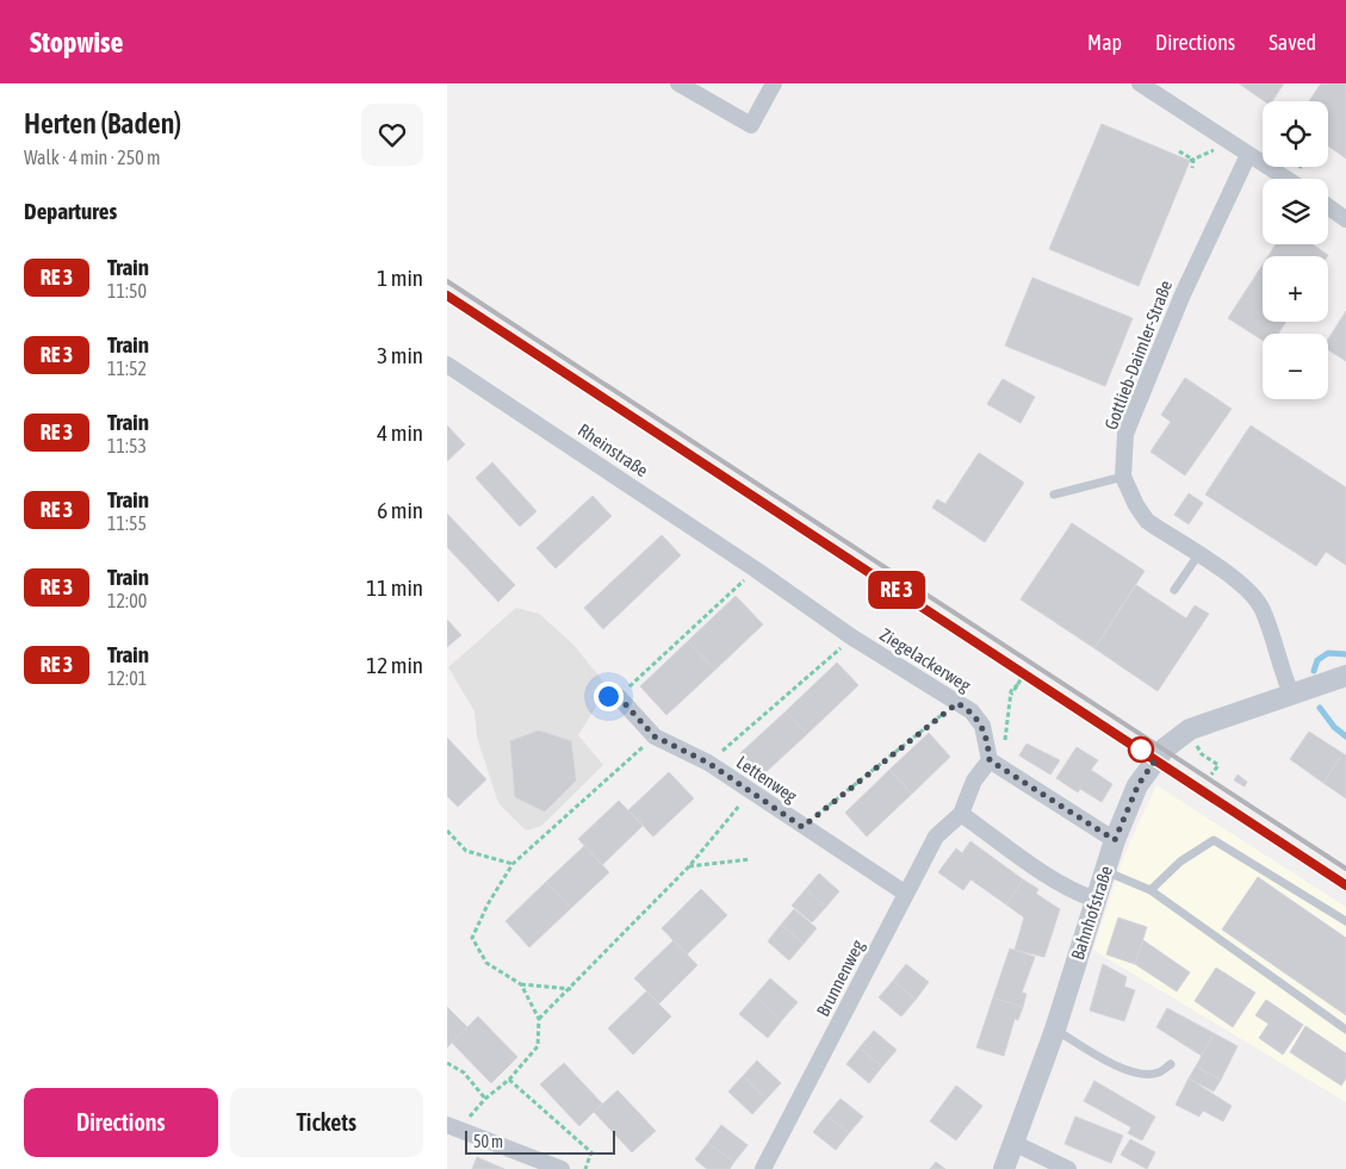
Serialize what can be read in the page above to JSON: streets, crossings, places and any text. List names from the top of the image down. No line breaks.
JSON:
{"streets":{"street":["Gottlieb-Daimler-Straße","Rheinstraße","Ziegelackerweg","Lettenweg","Bahnhofstraße","Brunnenweg"]},"crossings":[["Gottlieb-Daimler-Straße","Bahnhofstraße"],["Rheinstraße","Ziegelackerweg"],["Lettenweg","Brunnenweg"]],"scale_bar":"50 m","page":{"header":"Stopwise","nav":["Map","Directions","Saved"],"heading":[["Herten (Baden)","Walk · 4 min · 250 m"],"Departures"],"on_map":"RE 3","map_buttons":["+","−"],"list":[{"mark":"RE 3","name":"Train","note":"11:50","value":"1 min"},{"mark":"RE 3","name":"Train","note":"11:52","value":"3 min"},{"mark":"RE 3","name":"Train","note":"11:53","value":"4 min"},{"mark":"RE 3","name":"Train","note":"11:55","value":"6 min"},{"mark":"RE 3","name":"Train","note":"12:00","value":"11 min"},{"mark":"RE 3","name":"Train","note":"12:01","value":"12 min"}],"buttons":["Directions","Tickets"],"scale":"50 m"}}
